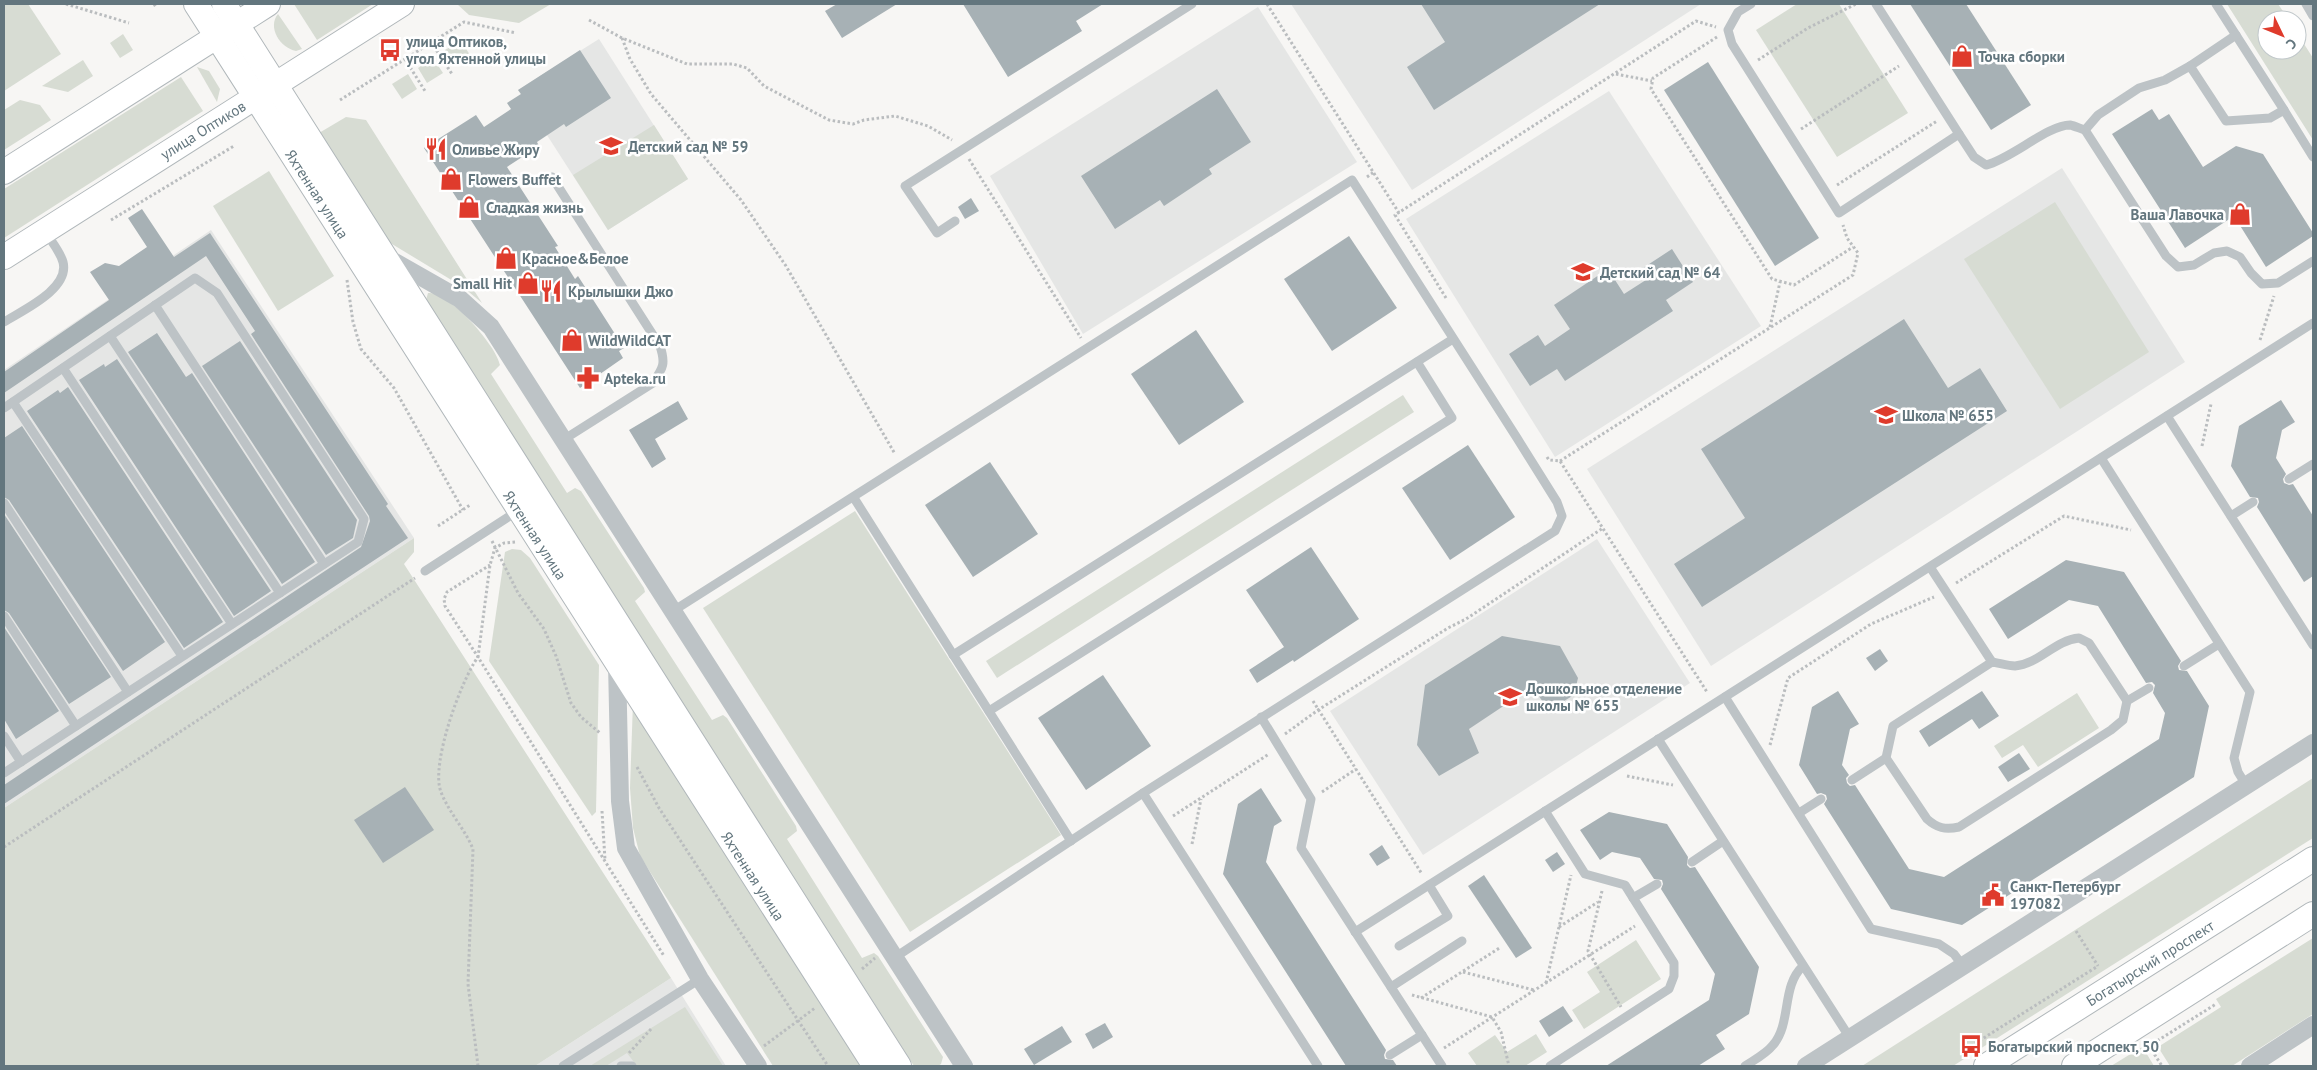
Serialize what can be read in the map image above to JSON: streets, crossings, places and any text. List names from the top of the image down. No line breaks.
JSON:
{"streets":{"street":["улица Оптиков","Яхтенная улица","Богатырский проспект"]},"crossings":[["улица Оптиков","Яхтенная улица"]],"places":{"bus stop":["улица Оптиков, угол Яхтенной улицы","Богатырский проспект, 50"],"shop":["Точка сборки","Flowers Buffet","Сладкая жизнь","Ваша Лавочка","Красное&Белое","Small Hit","WildWildCAT"],"school or university":["Детский сад № 59","Детский сад № 64","Школа № 655","Дошкольное отделение школы № 655"],"restaurant":["Оливье Жиру","Крылышки Джо"],"pharmacy":["Apteka.ru"],"public building":["Санкт-Петербург 197082"]},"north":"bottom right"}
